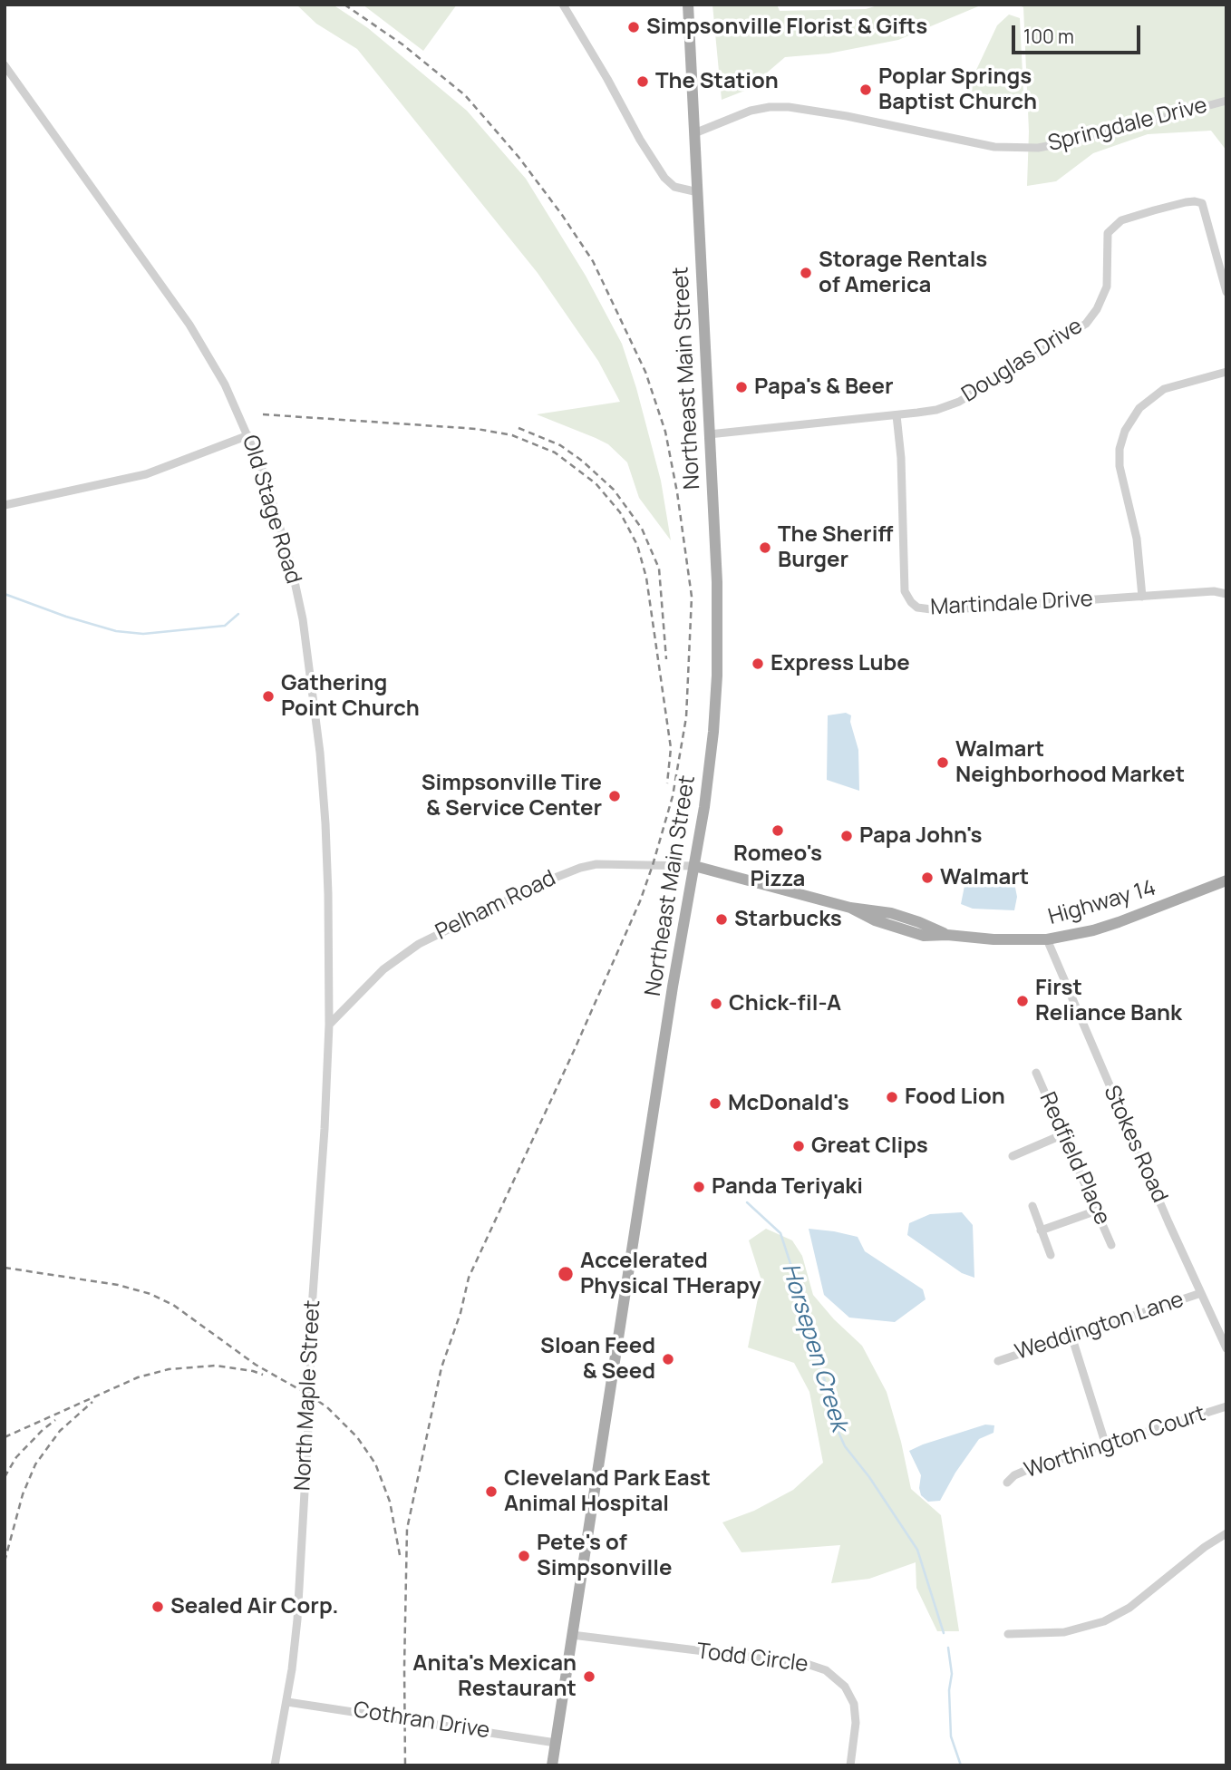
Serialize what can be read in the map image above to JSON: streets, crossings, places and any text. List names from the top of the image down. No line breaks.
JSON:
{"streets":{"main road":["Northeast Main Street","Highway 14"],"street":["Springdale Drive","Douglas Drive","Old Stage Road","Martindale Drive","Pelham Road","Stokes Road","Redfield Place","Weddington Lane","North Maple Street","Worthington Court","Todd Circle","Cothran Drive"]},"crossings":[["Springdale Drive","Northeast Main Street"],["Douglas Drive","Northeast Main Street"],["Douglas Drive","Martindale Drive"],["Northeast Main Street","Highway 14"],["Northeast Main Street","Pelham Road"],["Northeast Main Street","Todd Circle"],["Northeast Main Street","Cothran Drive"],["Old Stage Road","Pelham Road"],["Old Stage Road","North Maple Street"],["Highway 14","Pelham Road"],["Highway 14","Stokes Road"],["Pelham Road","North Maple Street"],["Stokes Road","Weddington Lane"],["North Maple Street","Cothran Drive"]],"water":["Horsepen Creek"],"places":["Simpsonville Florist & Gifts","The Station","Poplar Springs Baptist Church","Storage Rentals of America","Papa's & Beer","The Sheriff Burger","Express Lube","Gathering Point Church","Walmart Neighborhood Market","Simpsonville Tire & Service Center","Romeo's Pizza","Papa John's","Walmart","Starbucks","First Reliance Bank","Chick-fil-A","Food Lion","McDonald's","Great Clips","Panda Teriyaki","Accelerated Physical THerapy","Sloan Feed & Seed","Cleveland Park East Animal Hospital","Pete's of Simpsonville","Sealed Air Corp.","Anita's Mexican Restaurant"],"scale_bar":"100 m"}
